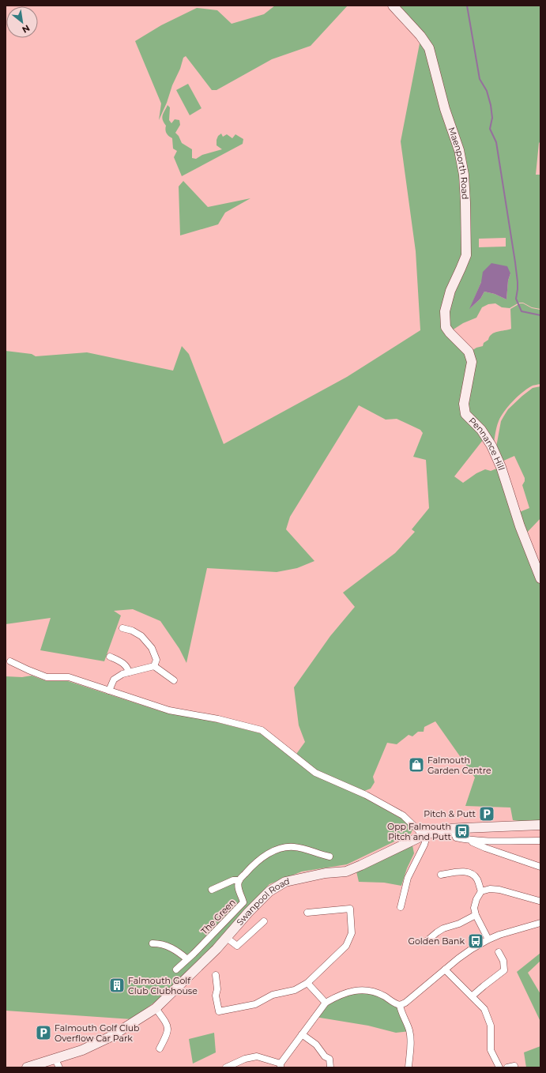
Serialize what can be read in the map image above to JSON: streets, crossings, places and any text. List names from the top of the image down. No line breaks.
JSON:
{"streets":{"street":["Maenporth Road","Pennance Hill","Swanpool Road","The Green"]},"crossings":[["Maenporth Road","Pennance Hill"]],"places":{"shop":["Falmouth Garden Centre"],"parking":["Pitch & Putt","Falmouth Golf Club Overflow Car Park"],"bus stop":["Opp Falmouth Pitch and Putt","Golden Bank"],"building":["Falmouth Golf Club Clubhouse"]},"north":"bottom right"}
